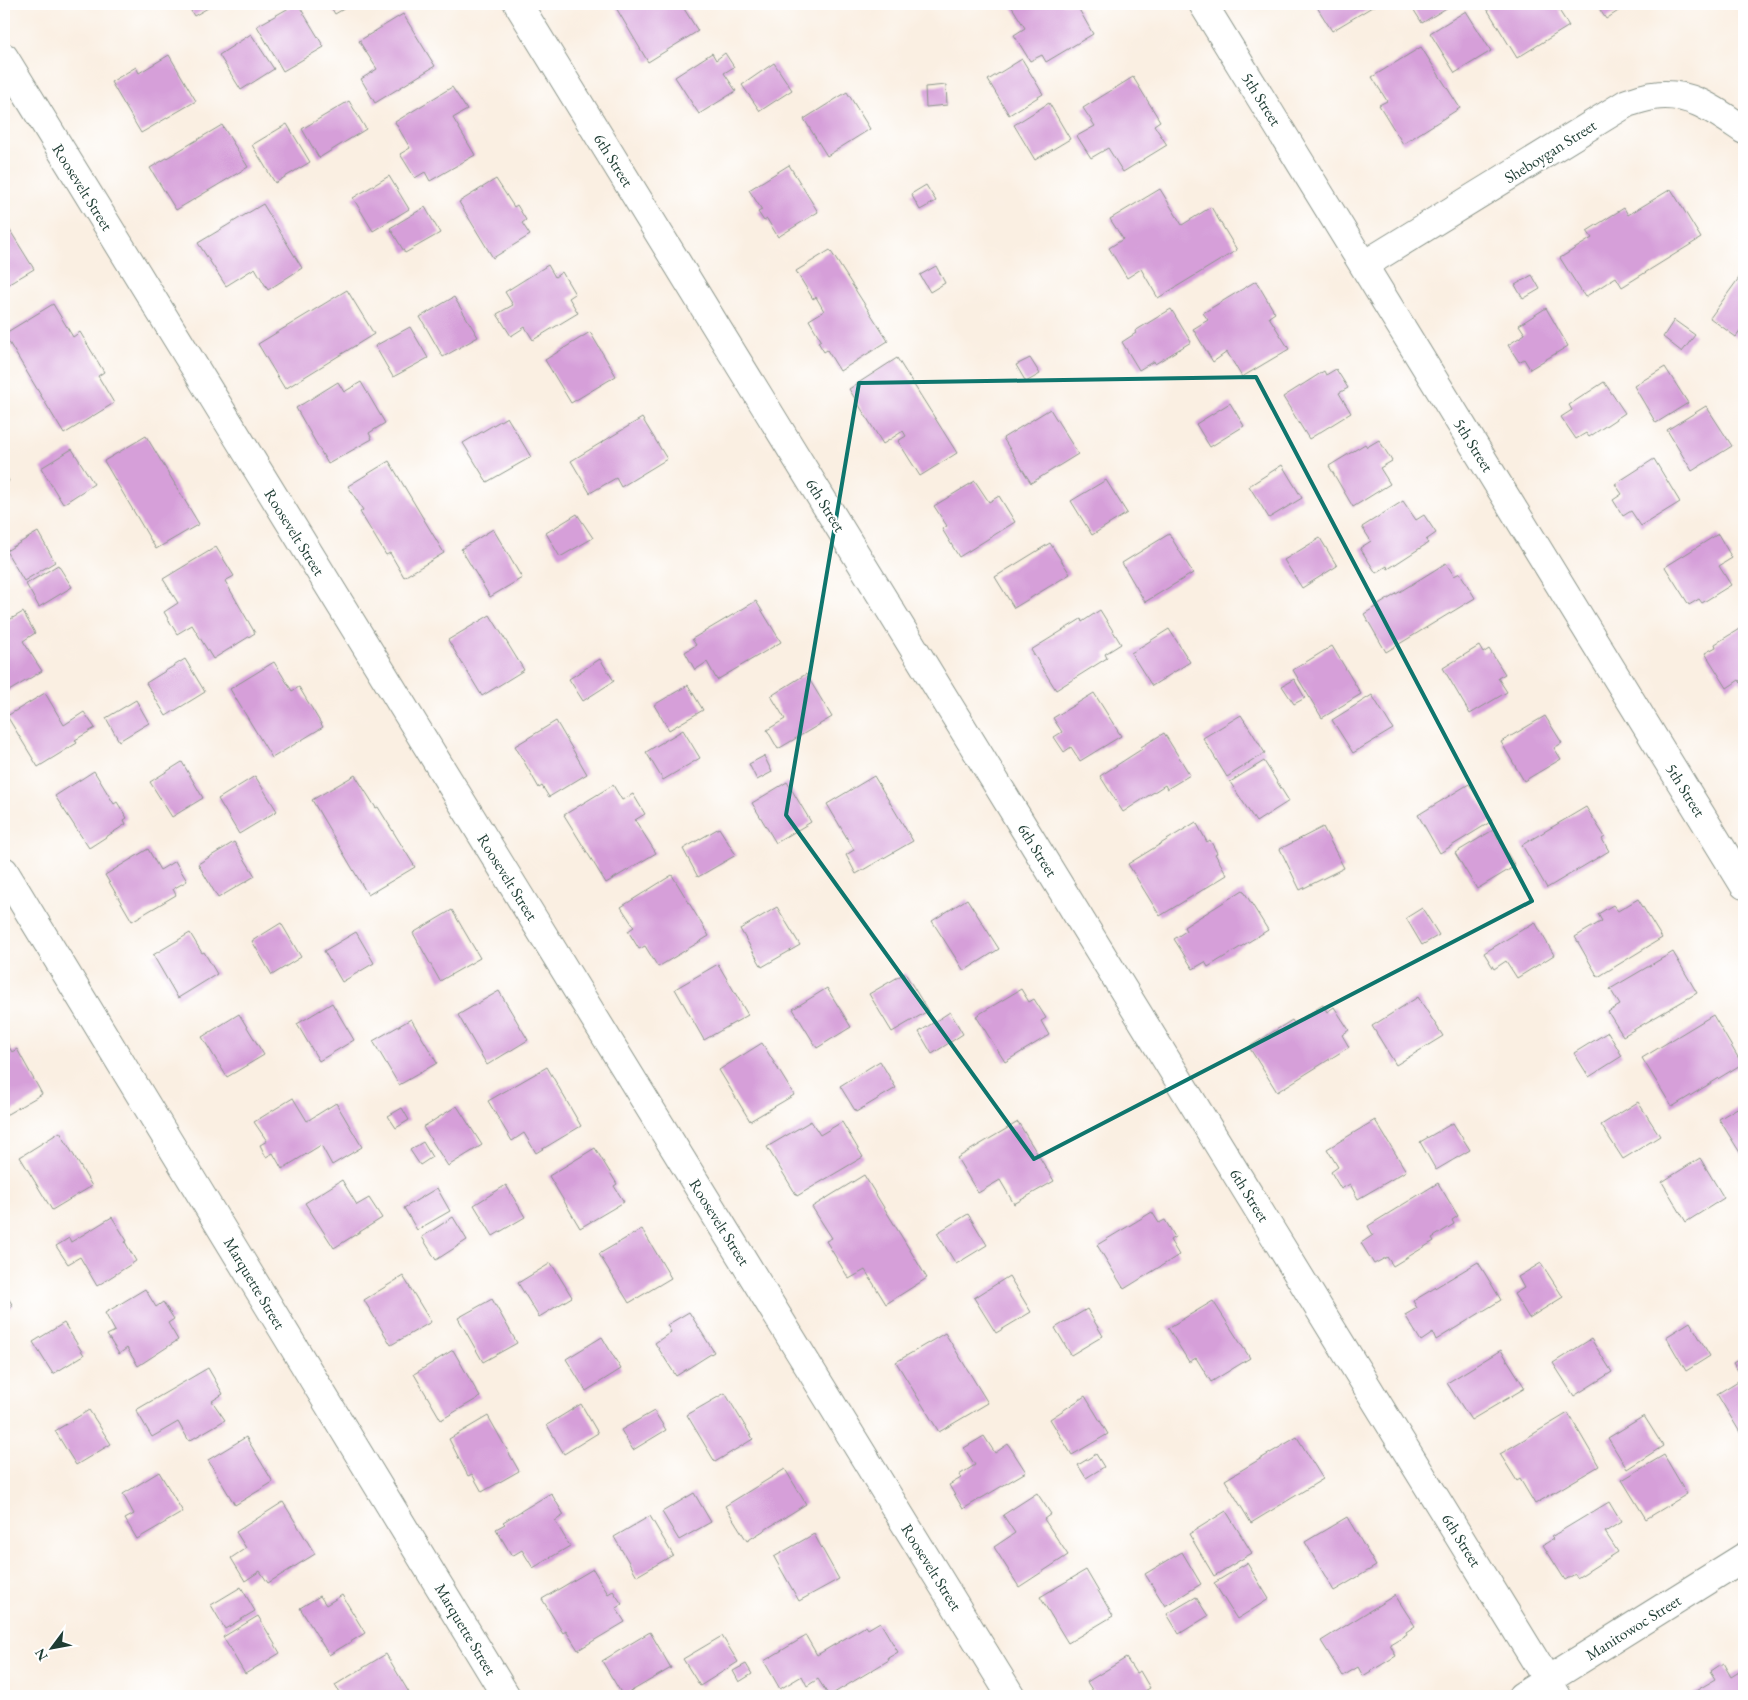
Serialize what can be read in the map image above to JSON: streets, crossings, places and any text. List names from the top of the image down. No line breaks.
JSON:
{"streets":{"street":["5th Street","Sheboygan Street","6th Street","Roosevelt Street","Marquette Street","Manitowoc Street"]},"crossings":[["5th Street","Sheboygan Street"],["6th Street","Manitowoc Street"]],"north":"bottom left"}
